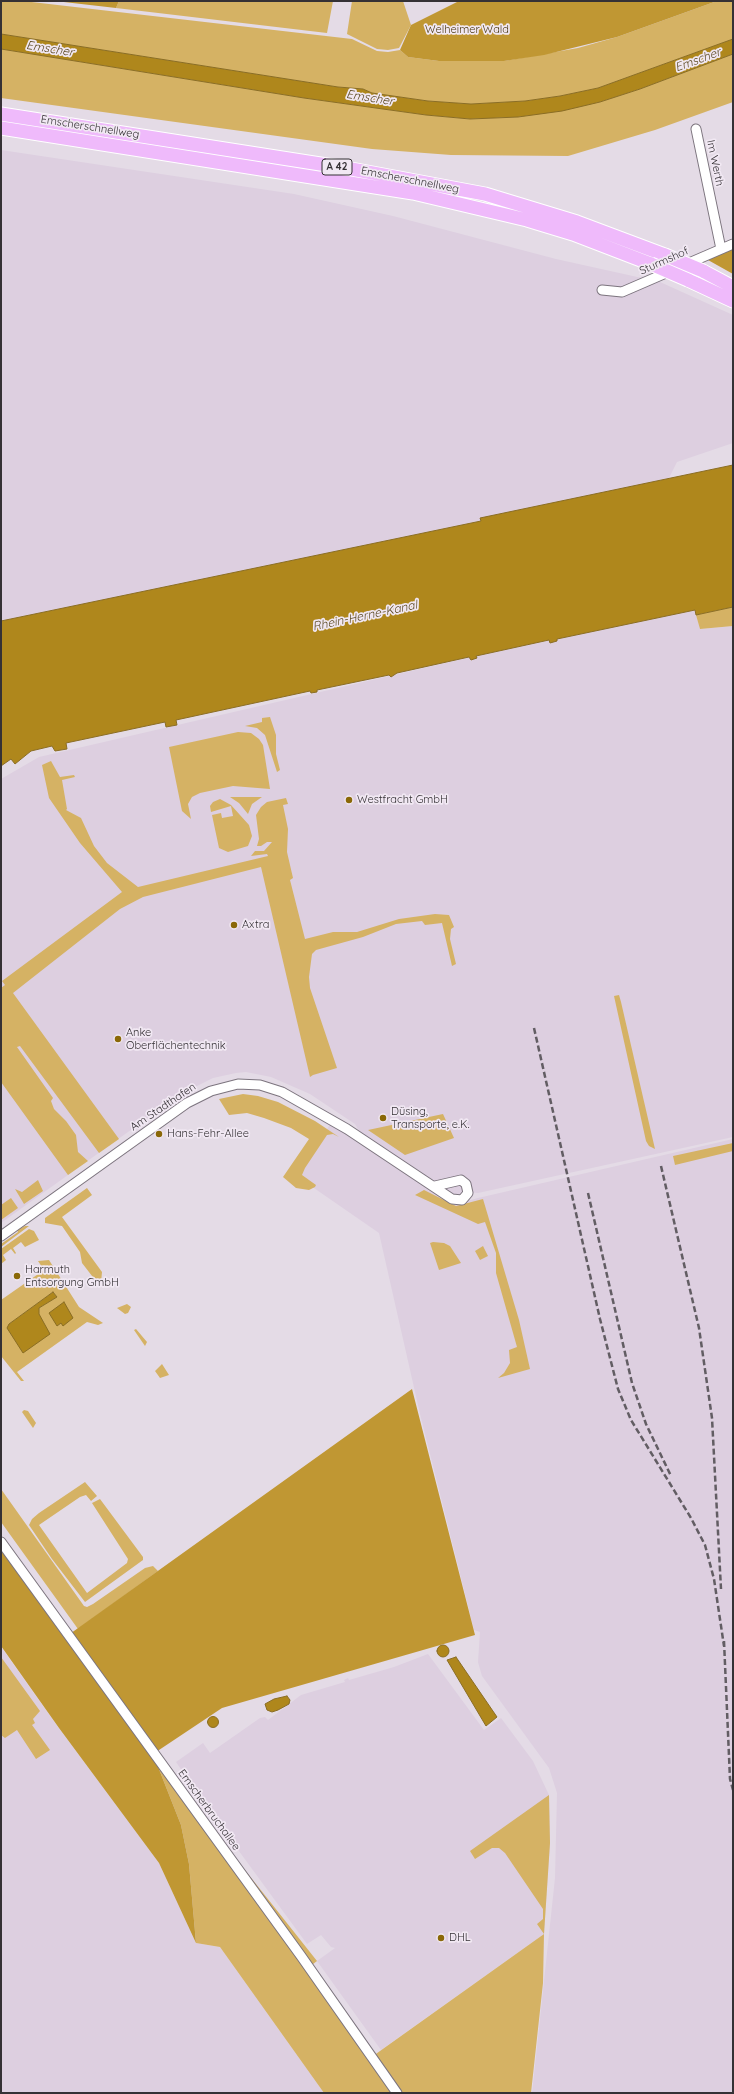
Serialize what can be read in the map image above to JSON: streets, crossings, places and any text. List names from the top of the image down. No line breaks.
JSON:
{"streets":{"highway":["Emscherschnellweg","A 42"],"street":["Im Werth","Sturmshof","Am Stadthafen","Emscherbruchallee"]},"crossings":[["Im Werth","Sturmshof"]],"water":["Emscher","Rhein-Herne-Kanal"],"parks":["Welheimer Wald"],"places":["Westfracht GmbH","Axtra","Anke Oberflächentechnik","Düsing, Transporte, e.K.","Hans-Fehr-Allee","Harmuth Entsorgung GmbH","DHL"]}
